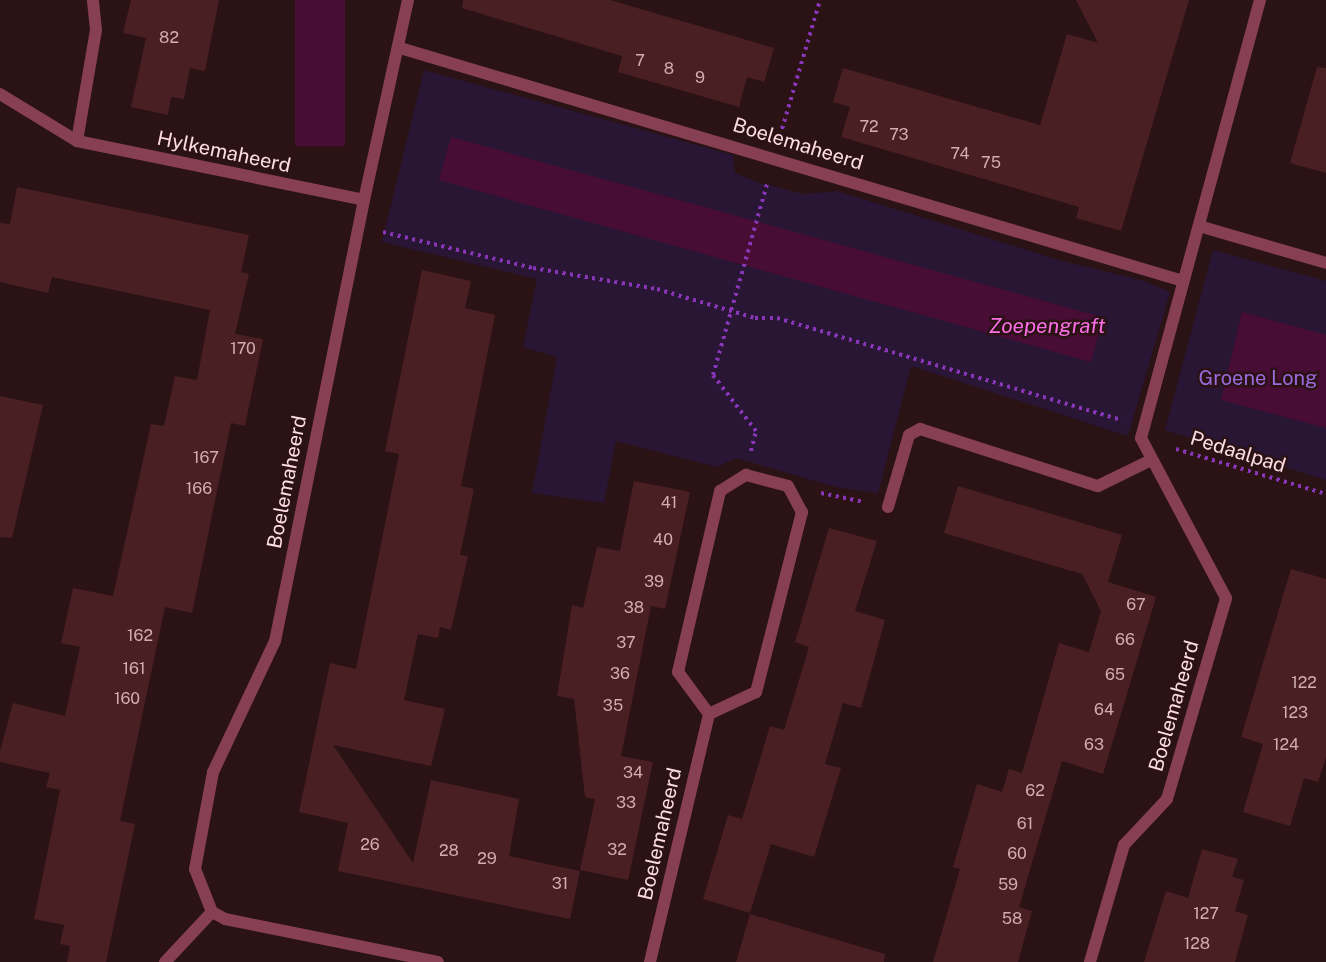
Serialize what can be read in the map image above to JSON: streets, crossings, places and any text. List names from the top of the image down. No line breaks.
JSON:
{"streets":{"street":["Boelemaheerd","Hylkemaheerd"],"path":["Pedaalpad"]},"crossings":[["Boelemaheerd","Hylkemaheerd"],["Boelemaheerd","Pedaalpad"]],"water":["Zoepengraft"],"parks":["Groene Long"],"house_numbers":["82","7","8","9","72","73","74","75","170","167","166","41","40","39","67","38","162","66","37","161","36","65","122","160","35","64","123","63","124","34","62","33","61","26","32","28","60","29","31","59","127","58","128"]}
